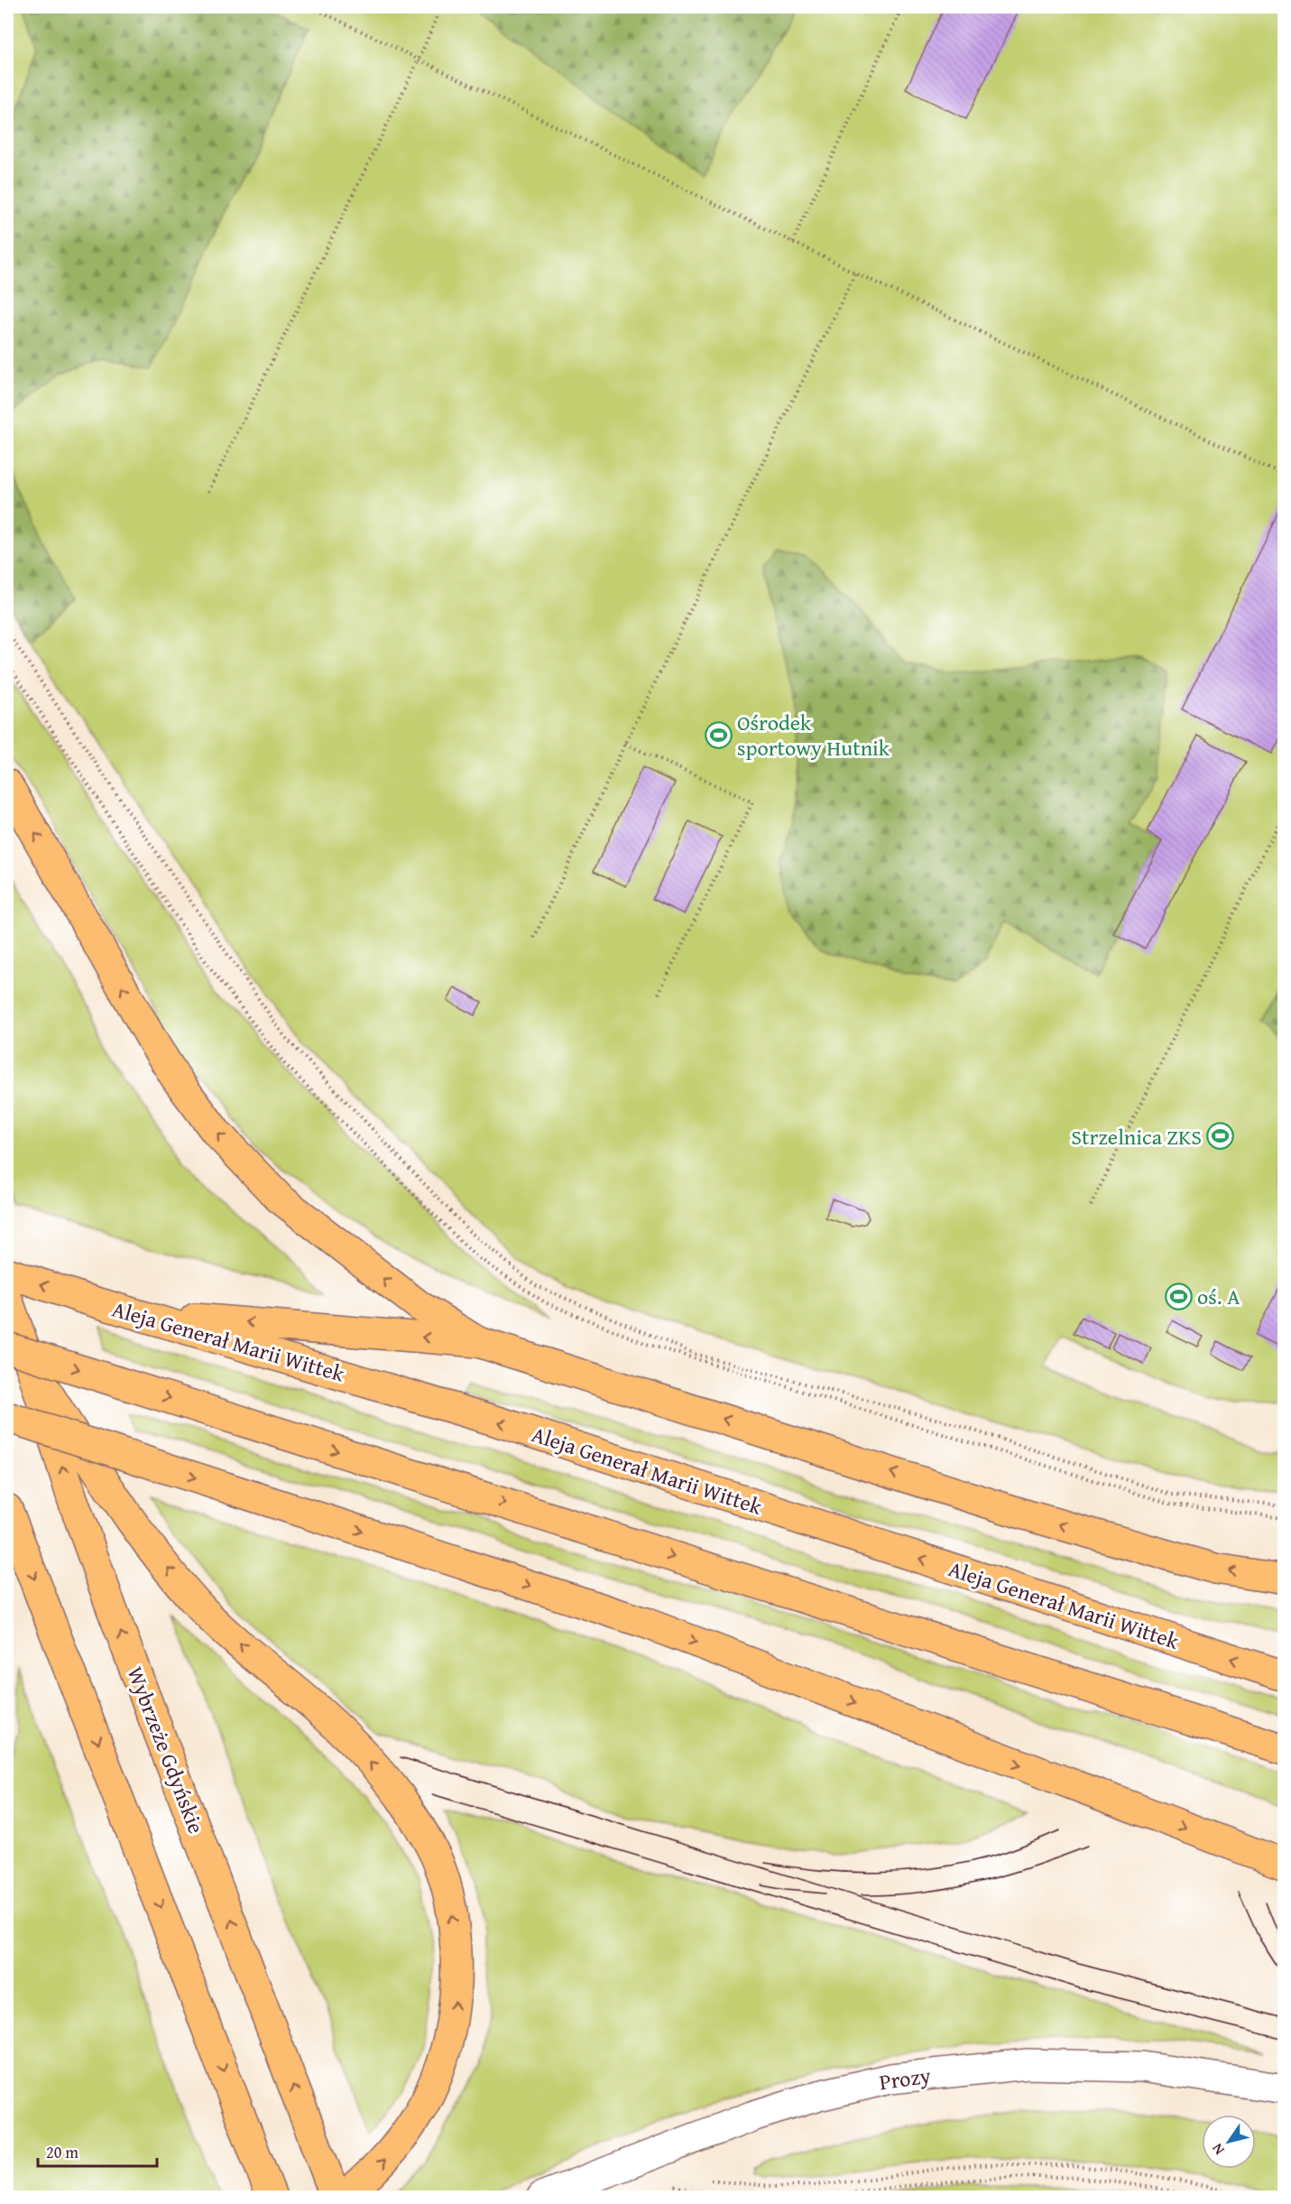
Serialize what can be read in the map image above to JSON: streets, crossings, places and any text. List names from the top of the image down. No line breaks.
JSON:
{"streets":{"main road":["Aleja Generał Marii Wittek","Wybrzeże Gdyńskie"],"street":["Prozy"]},"places":{"sports":["Ośrodek sportowy Hutnik","Strzelnica ZKS","oś. A"]},"scale_bar":"20 m","north":"bottom left"}
